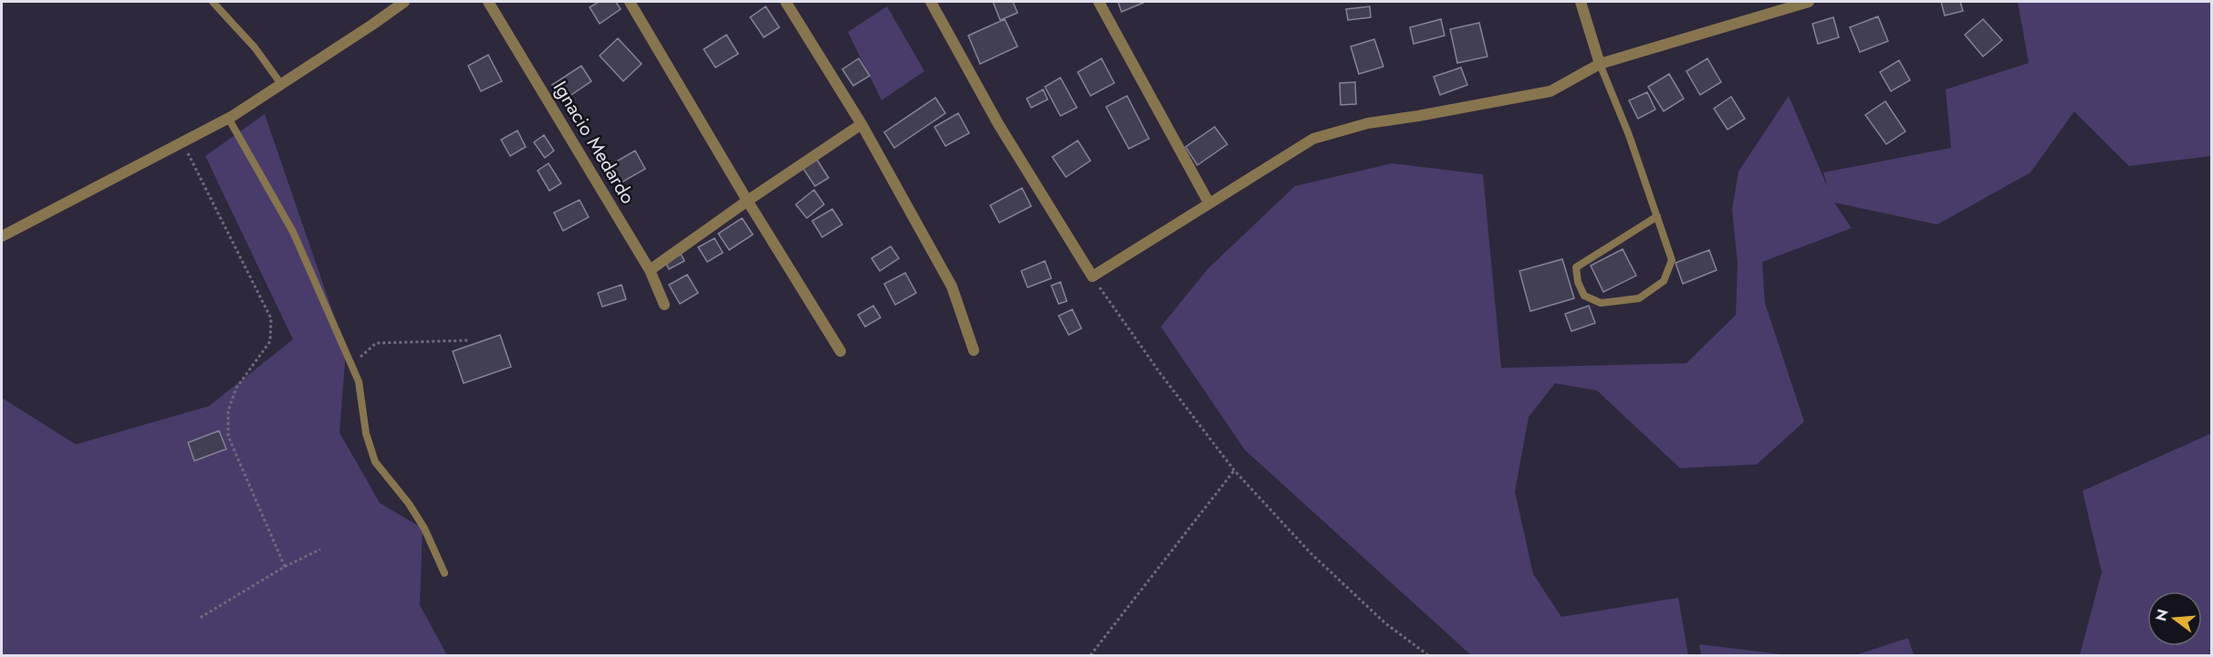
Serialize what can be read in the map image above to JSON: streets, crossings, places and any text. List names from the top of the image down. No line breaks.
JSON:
{"streets":{"street":["Ignacio Medardo"]},"north":"left"}
